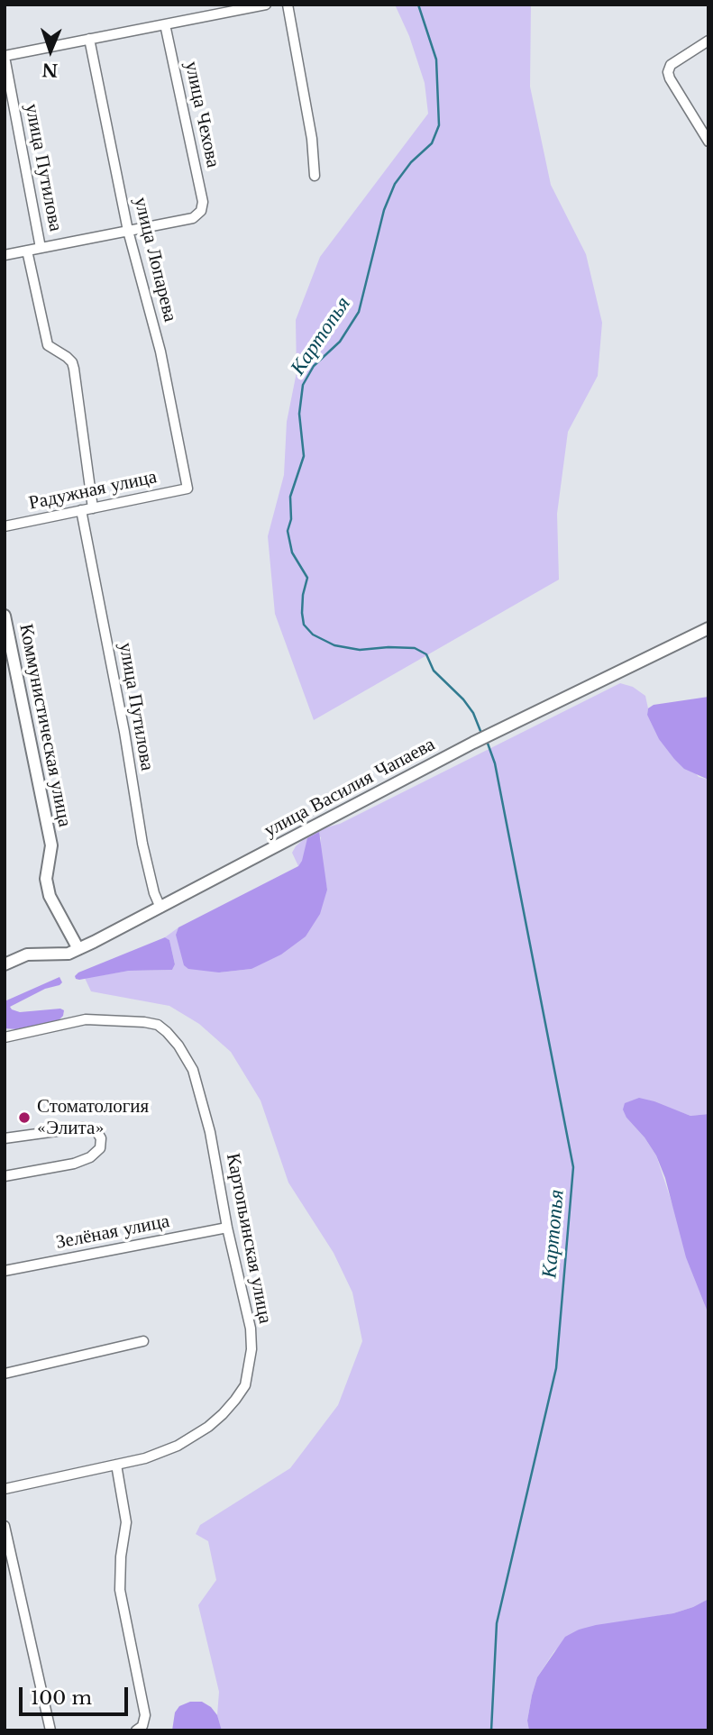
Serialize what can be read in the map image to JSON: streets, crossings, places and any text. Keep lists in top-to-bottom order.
{
  "streets": {
    "street": [
      "улица Чехова",
      "улица Путилова",
      "улица Лопарева",
      "Радужная улица",
      "Коммунистическая улица",
      "улица Василия Чапаева",
      "Зелёная улица",
      "Картопьинская улица"
    ]
  },
  "crossings": [
    ["улица Чехова", "улица Лопарева"],
    ["улица Путилова", "Радужная улица"],
    ["улица Путилова", "улица Василия Чапаева"],
    ["улица Лопарева", "Радужная улица"],
    ["Коммунистическая улица", "улица Василия Чапаева"],
    ["Зелёная улица", "Картопьинская улица"]
  ],
  "water": ["Картопья"],
  "places": ["Стоматология «Элита»"],
  "scale_bar": "100 m",
  "north": "bottom"
}
